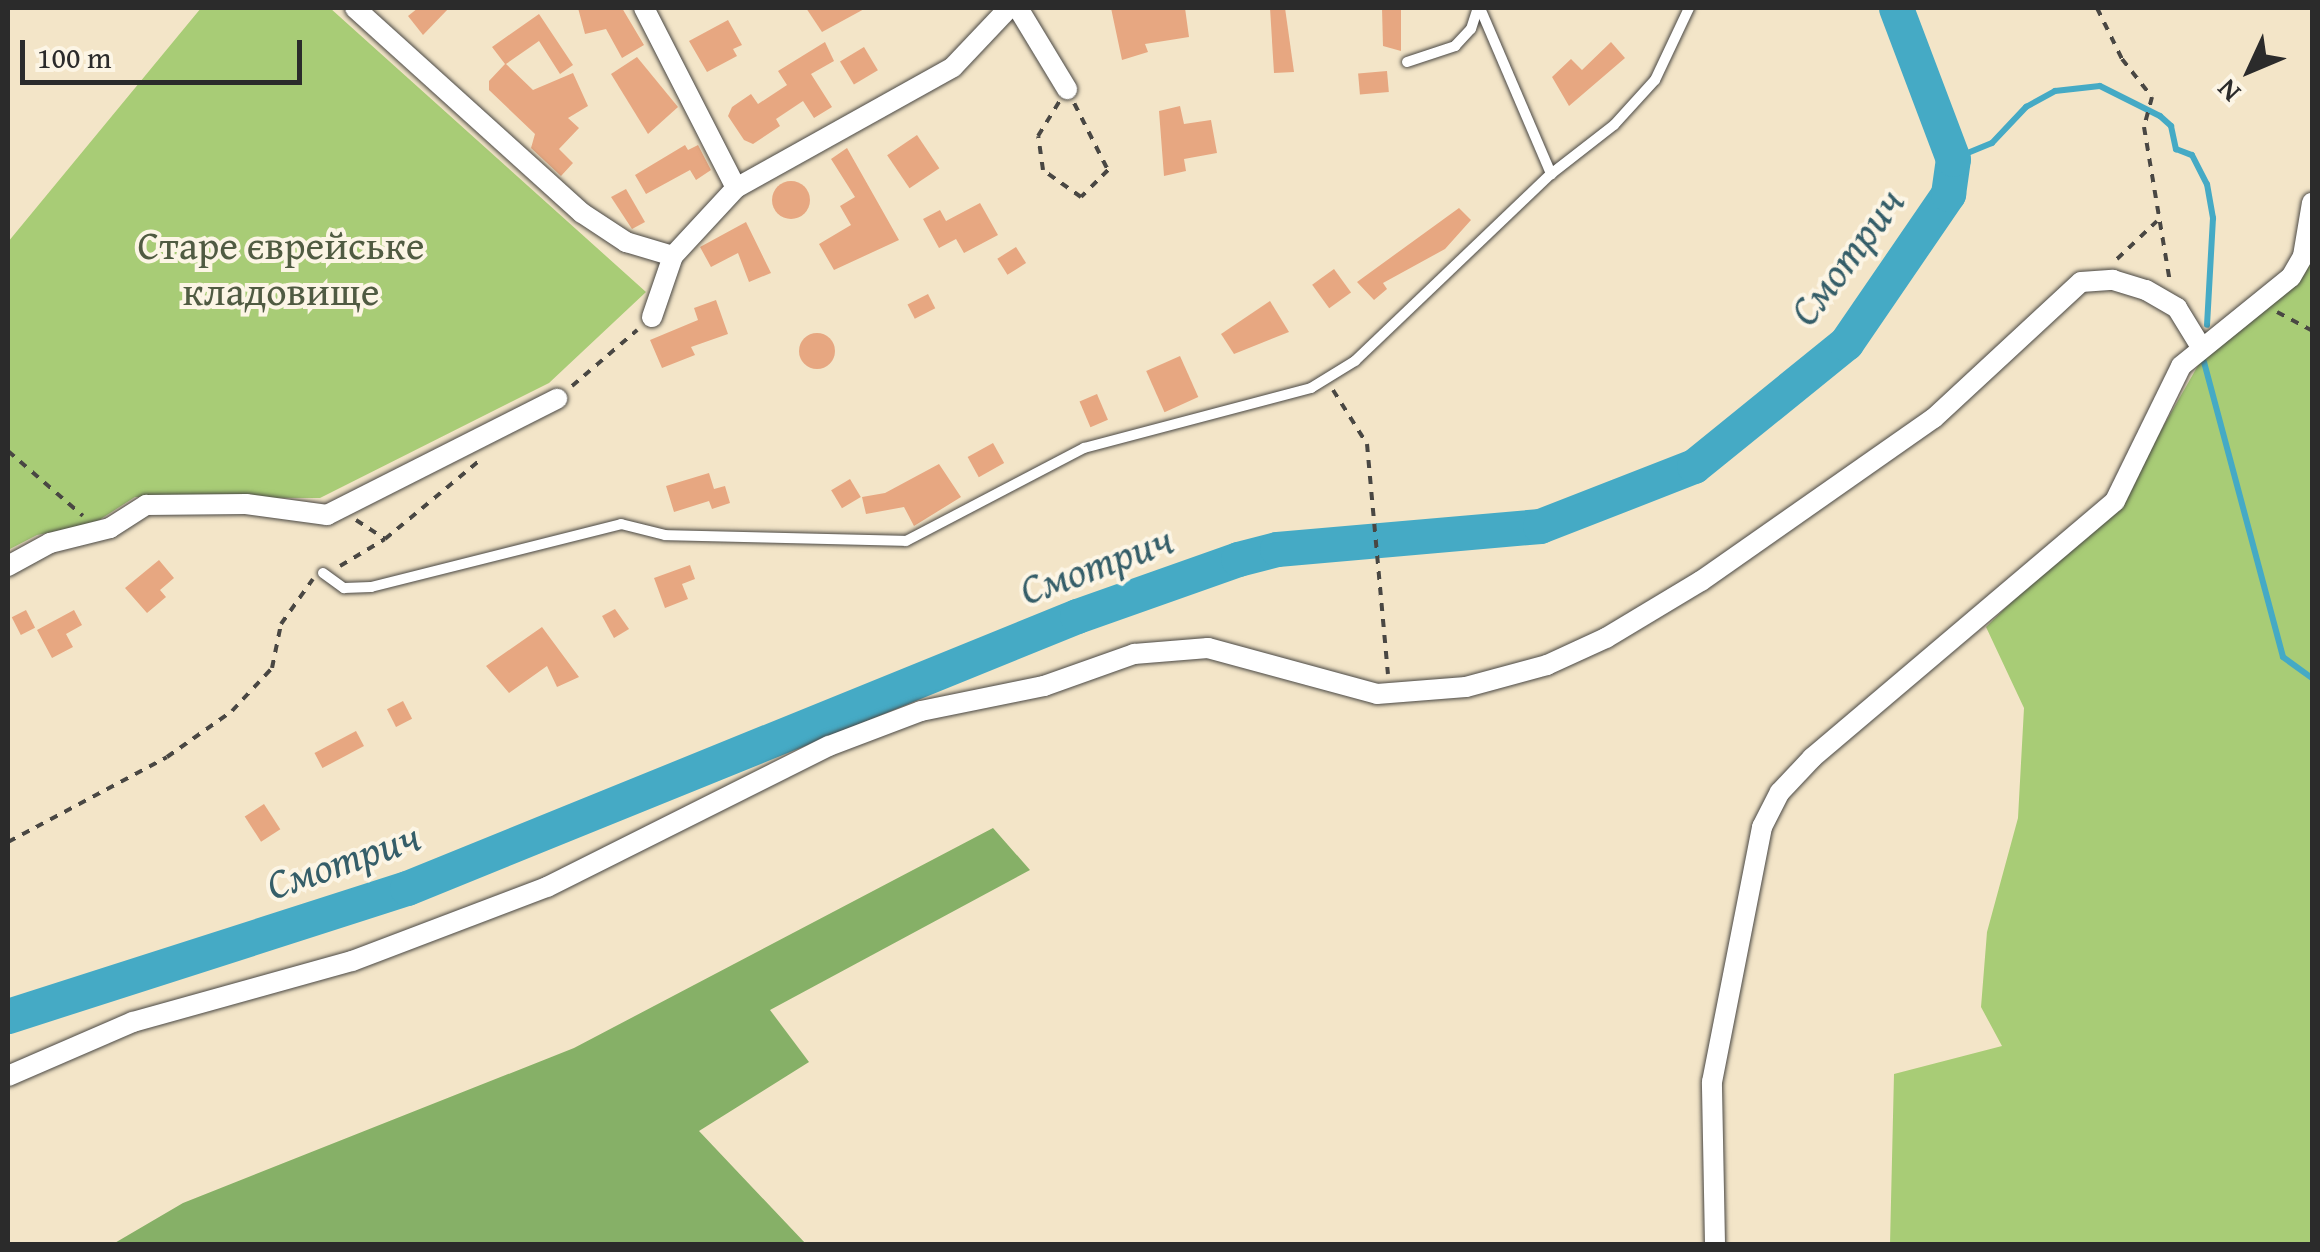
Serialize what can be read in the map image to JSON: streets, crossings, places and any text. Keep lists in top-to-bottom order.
{
  "water": ["Смотрич"],
  "parks": ["Старе єврейське кладовище"],
  "scale_bar": "100 m",
  "north": "bottom left"
}
